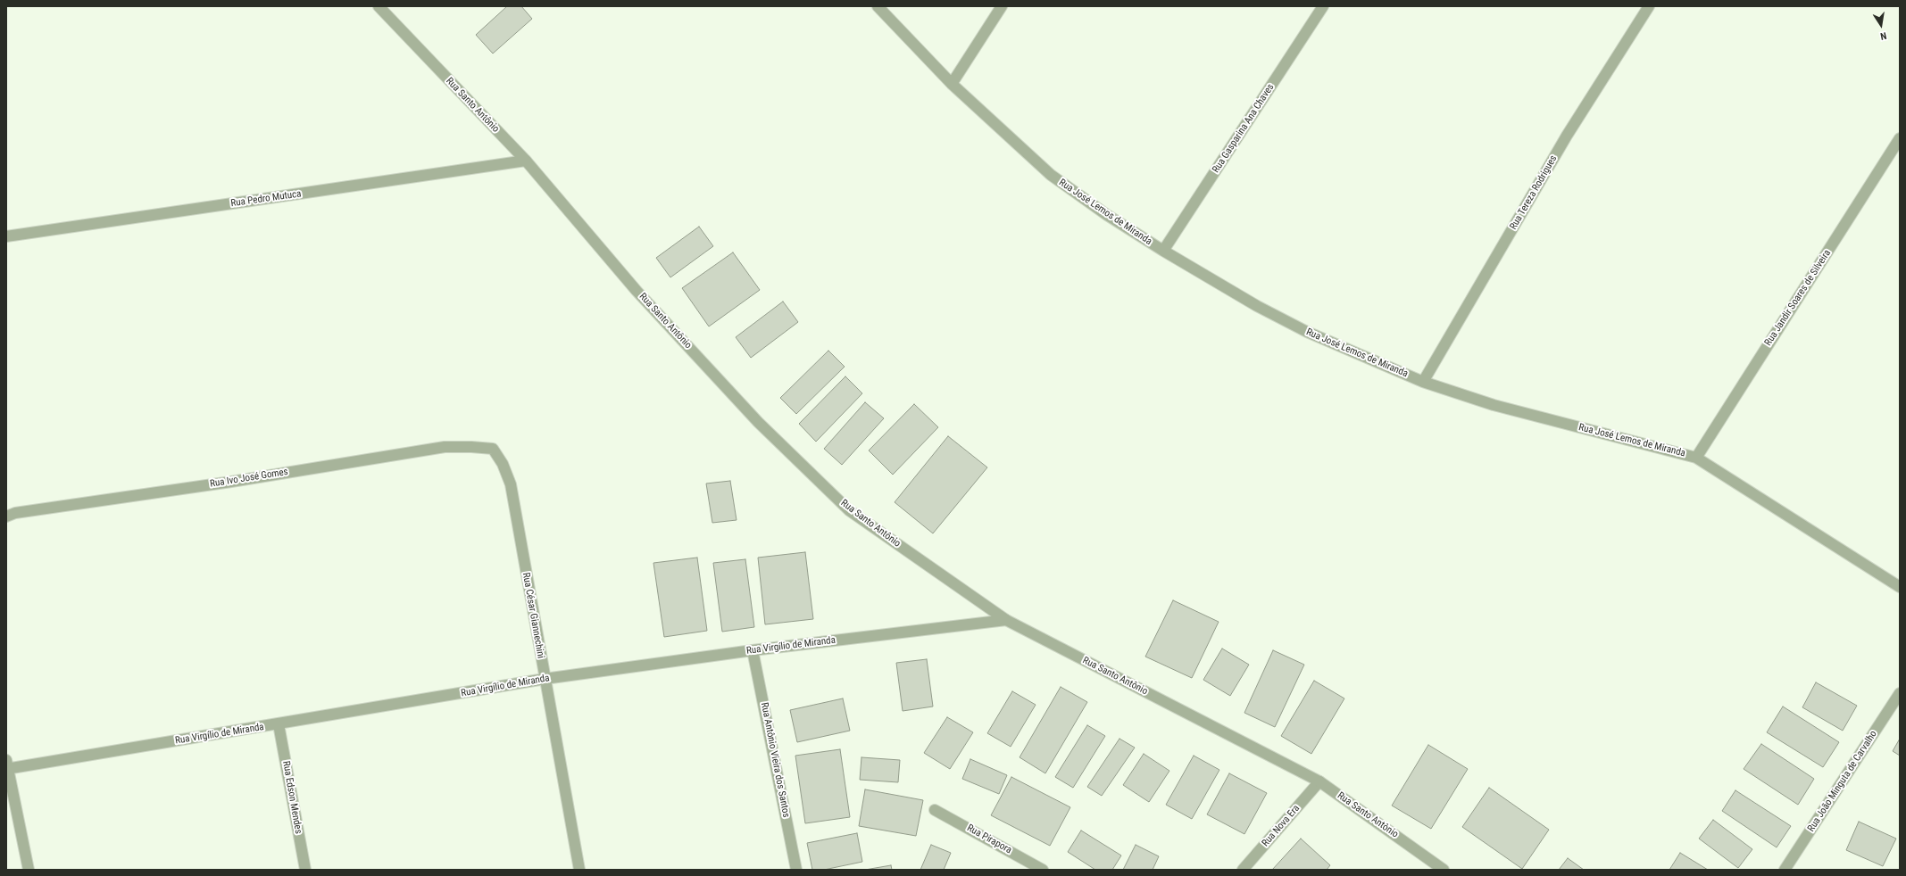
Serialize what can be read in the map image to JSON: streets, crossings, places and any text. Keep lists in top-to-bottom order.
{
  "streets": {
    "street": [
      "Rua Santo Antônio",
      "Rua Gasparina Ana Chaves",
      "Rua Tereza Rodrigues",
      "Rua Pedro Mutuca",
      "Rua José Lemos de Miranda",
      "Rua Jandir Soares de Silveira",
      "Rua Ivo José Gomes",
      "Rua César Giannechini",
      "Rua Virgílio de Miranda",
      "Rua Antônio Vieira dos Santos",
      "Rua João Minguta de Carvalho",
      "Rua Edson Mendes",
      "Rua Nova Era",
      "Rua Pirapora"
    ]
  },
  "crossings": [
    ["Rua Santo Antônio", "Rua Pedro Mutuca"],
    ["Rua Santo Antônio", "Rua Virgílio de Miranda"],
    ["Rua Santo Antônio", "Rua Nova Era"],
    ["Rua Gasparina Ana Chaves", "Rua José Lemos de Miranda"],
    ["Rua Tereza Rodrigues", "Rua José Lemos de Miranda"],
    ["Rua José Lemos de Miranda", "Rua Jandir Soares de Silveira"],
    ["Rua Ivo José Gomes", "Rua César Giannechini"],
    ["Rua César Giannechini", "Rua Virgílio de Miranda"],
    ["Rua Virgílio de Miranda", "Rua Antônio Vieira dos Santos"],
    ["Rua Virgílio de Miranda", "Rua Edson Mendes"]
  ],
  "north": "bottom"
}
